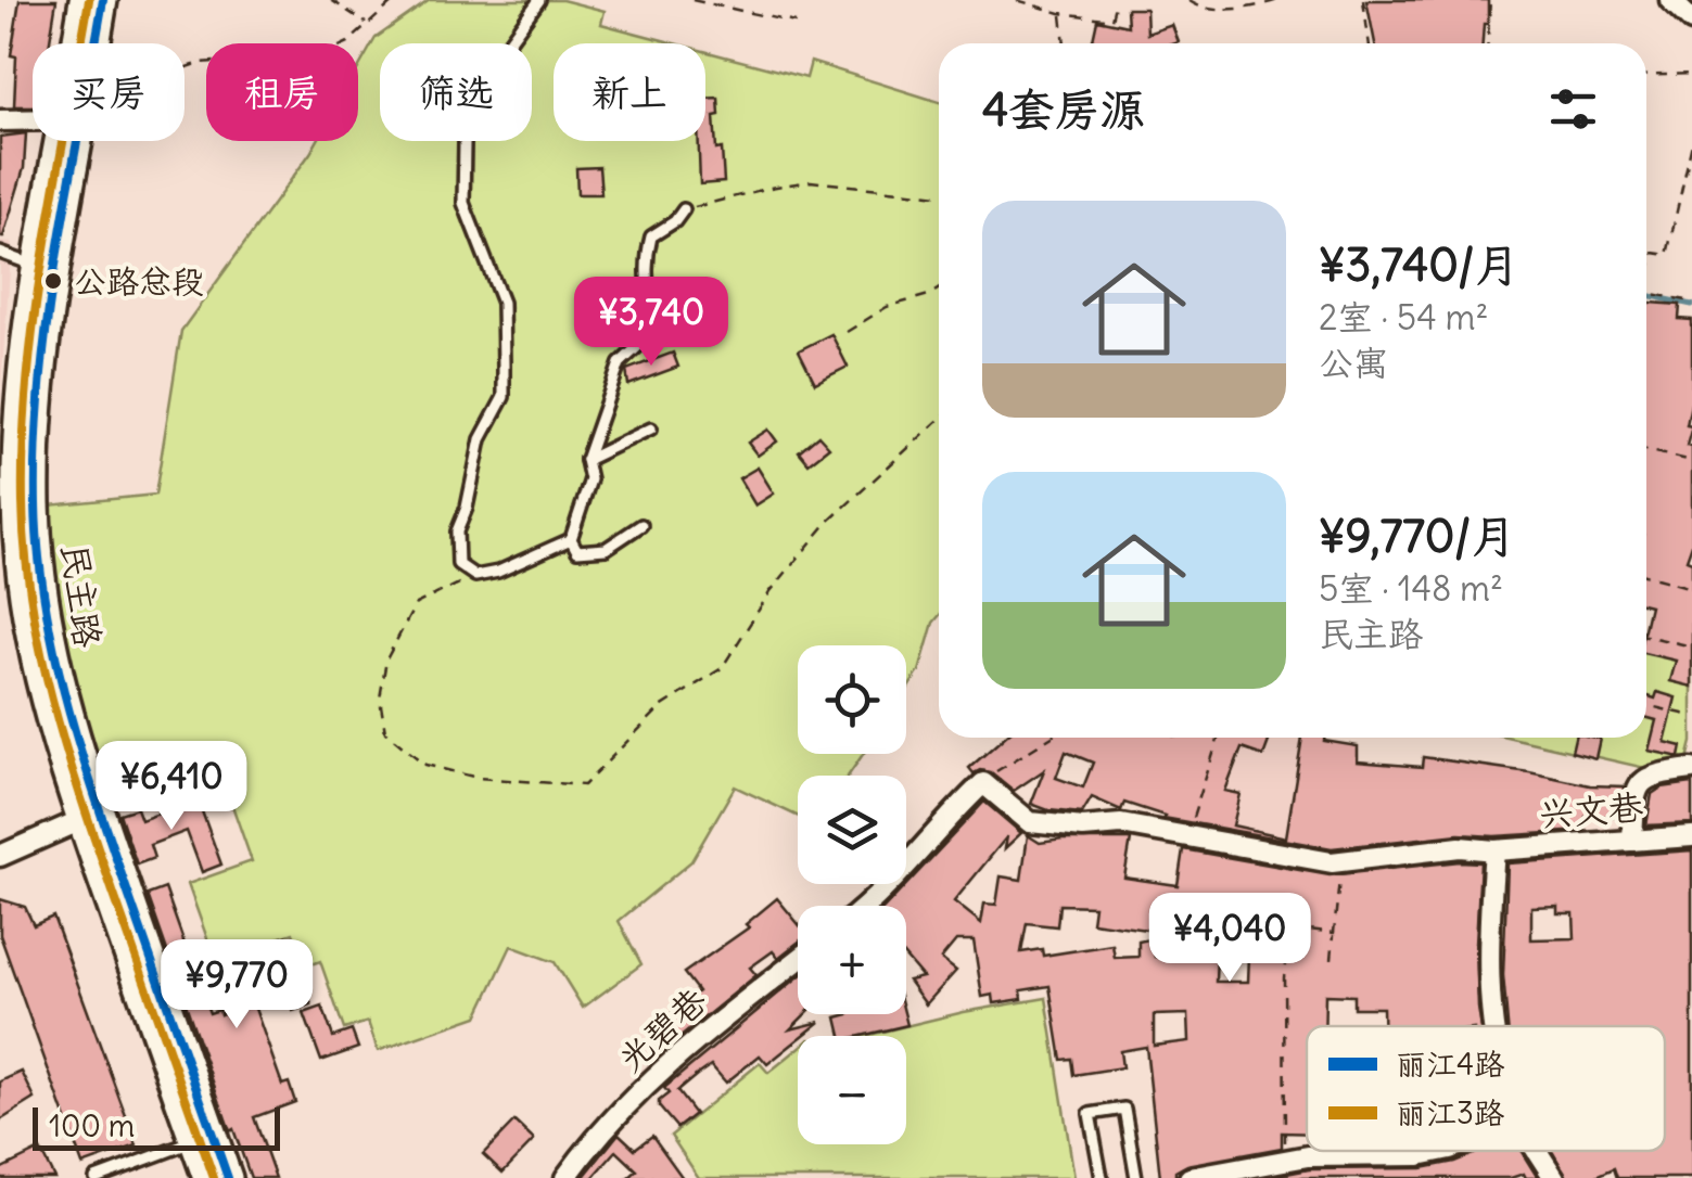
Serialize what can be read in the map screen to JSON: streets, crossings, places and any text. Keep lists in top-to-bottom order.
{
  "streets": {
    "main road": ["民主路"],
    "street": ["兴文巷", "光碧巷"]
  },
  "places": ["公路总段"],
  "lines": ["transit line 丽江4路", "transit line 丽江3路"],
  "legend": ["丽江4路", "丽江3路"],
  "scale_bar": "100 m",
  "page": {
    "chip": [
      "买房",
      "租房",
      "筛选",
      "新上"
    ],
    "heading": "4套房源",
    "list": [
      {
        "name": "¥3,740/月",
        "note": "2室 · 54 m² · 公寓"
      },
      {
        "name": "¥9,770/月",
        "note": "5室 · 148 m² · 民主路"
      }
    ],
    "price": [
      "¥3,740",
      "¥6,410",
      "¥4,040",
      "¥9,770"
    ],
    "map_buttons": ["+", "−"],
    "scale": "100 m"
  }
}
